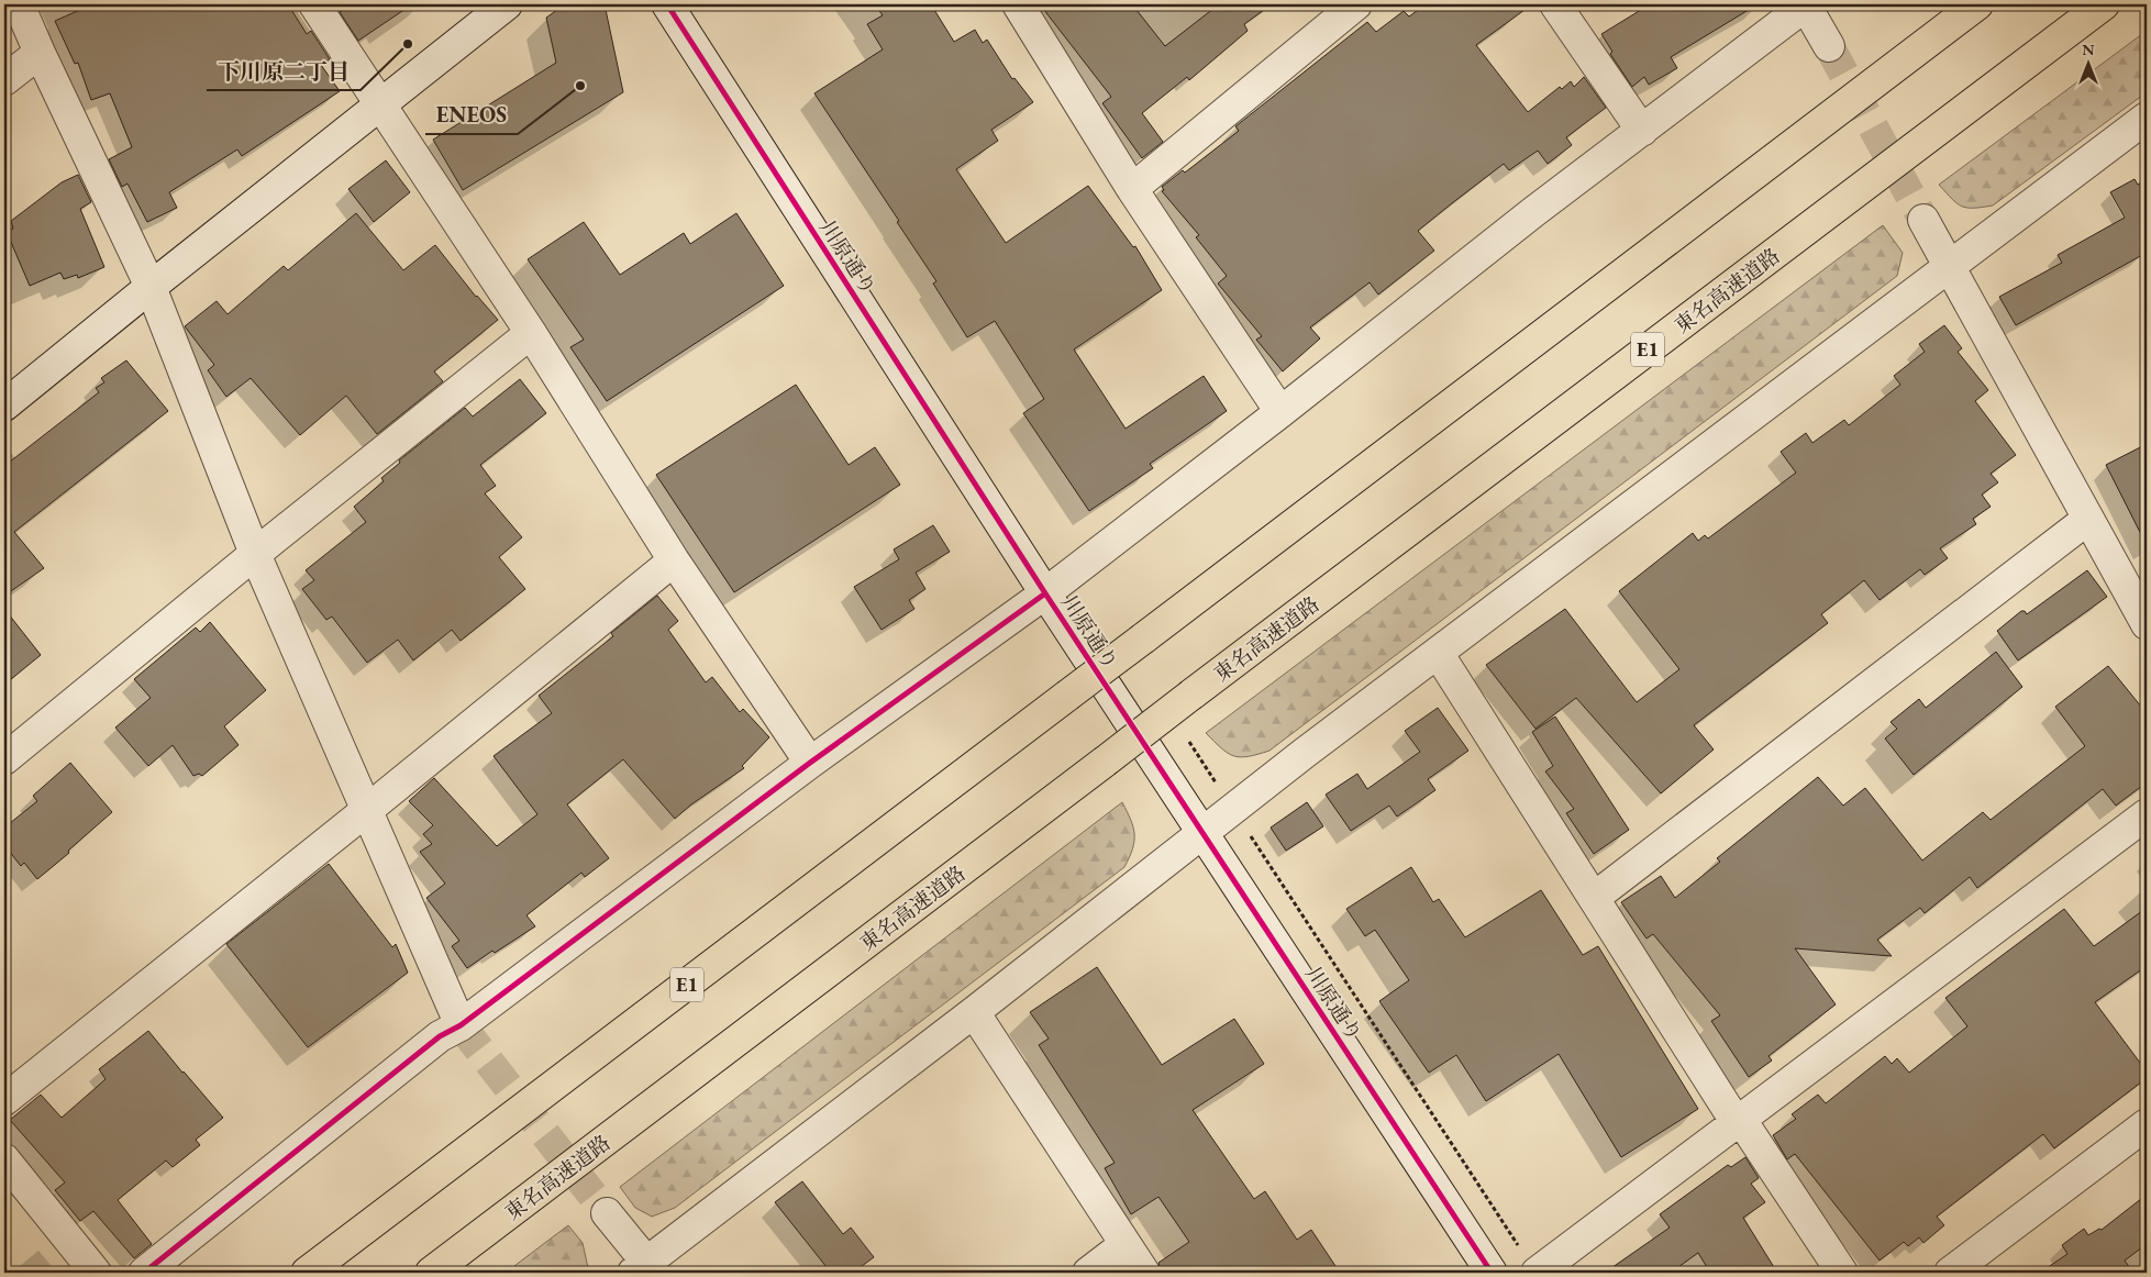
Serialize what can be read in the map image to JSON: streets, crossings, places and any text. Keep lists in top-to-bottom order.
{
  "streets": {
    "highway": ["東名高速道路", "E1"],
    "street": ["川原通り"]
  },
  "places": ["下川原二丁目", "ENEOS"],
  "north": "top"
}
